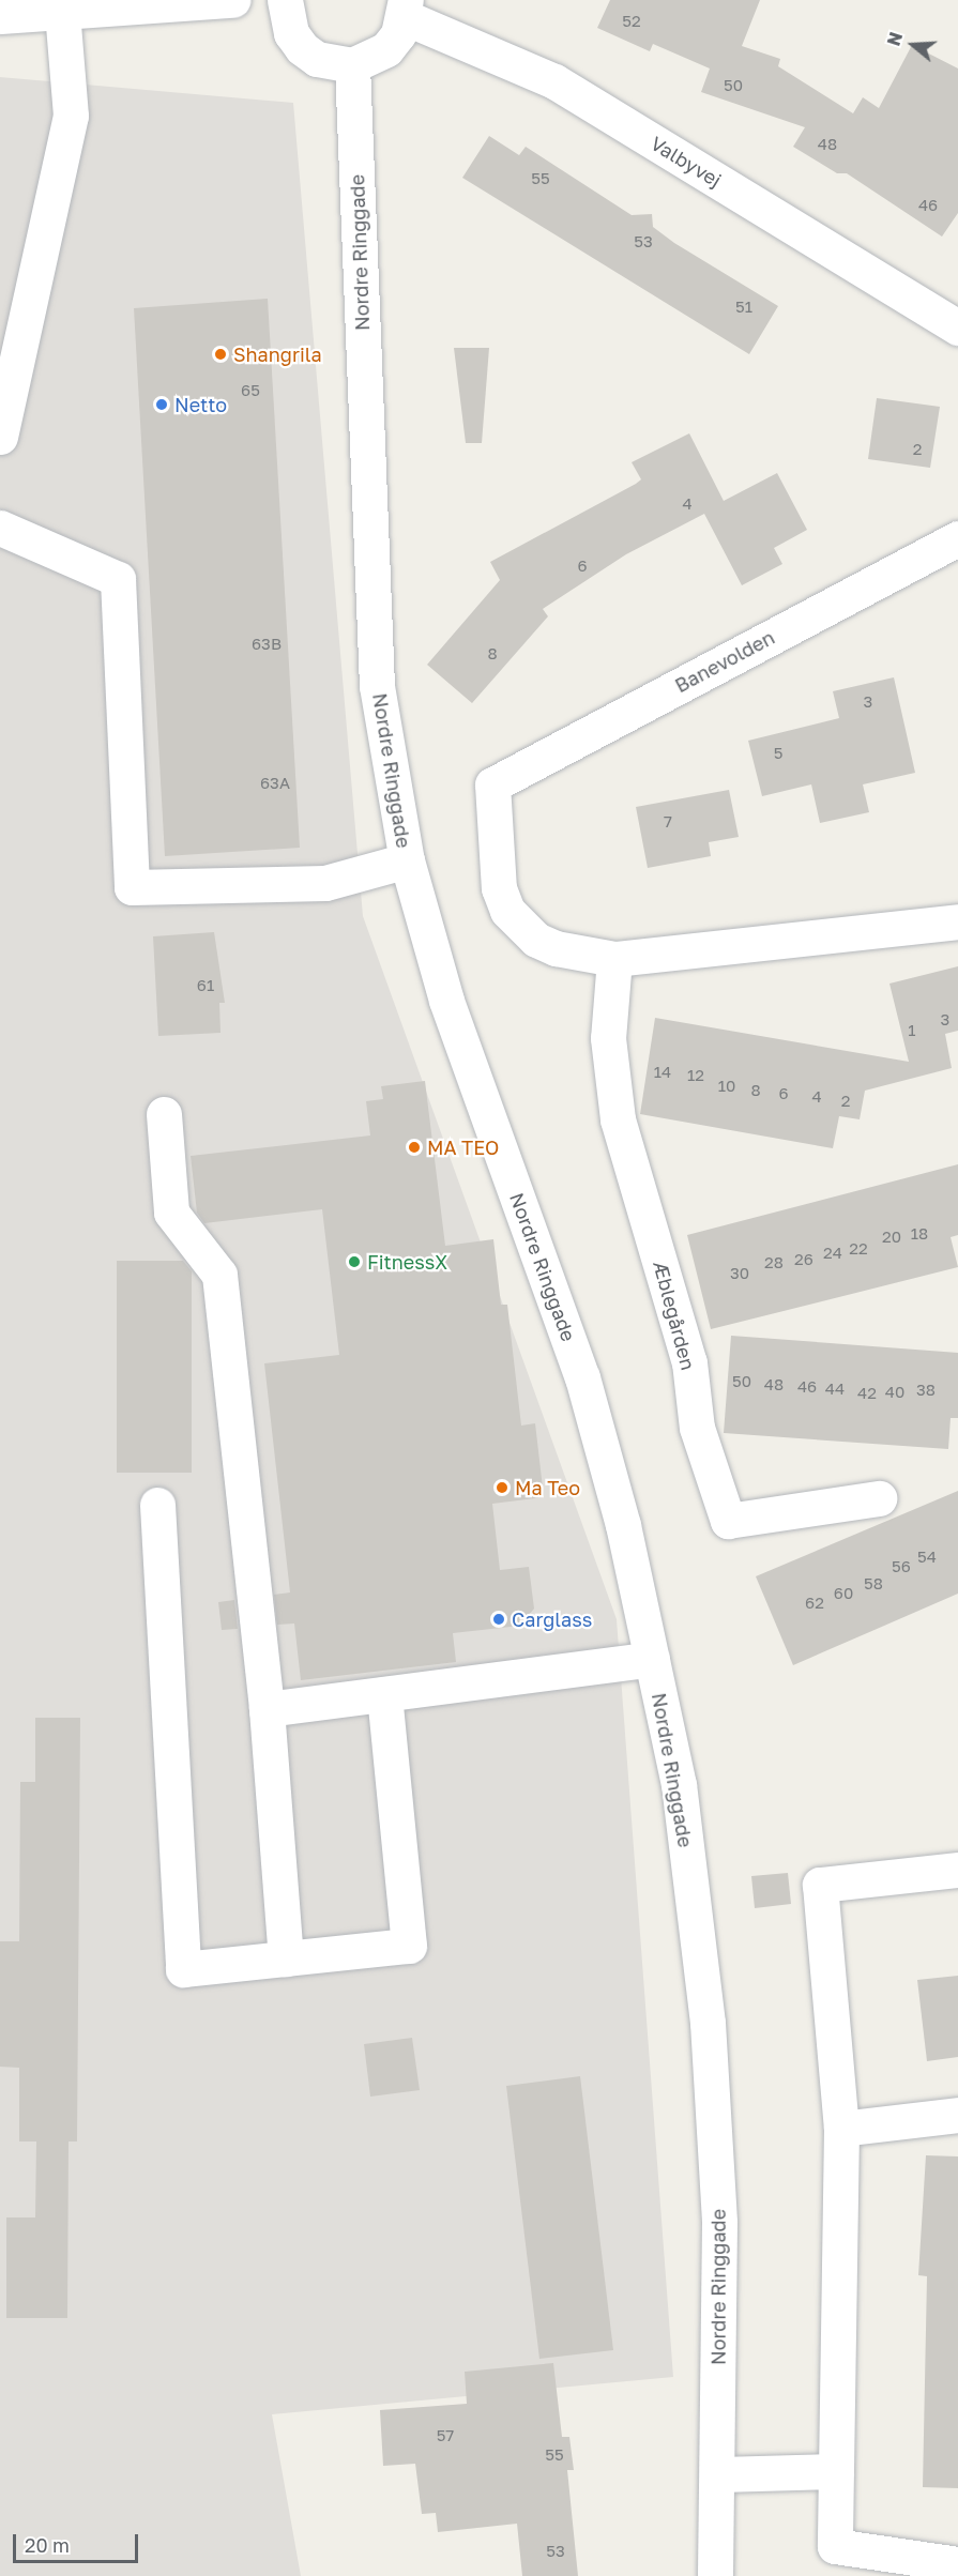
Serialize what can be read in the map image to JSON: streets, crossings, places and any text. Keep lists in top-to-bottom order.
{
  "streets": {
    "street": [
      "Valbyvej",
      "Nordre Ringgade",
      "Banevolden",
      "Æblegården"
    ]
  },
  "crossings": [
    ["Banevolden", "Æblegården"]
  ],
  "places": [
    "Shangrila",
    "Netto",
    "MA TEO",
    "FitnessX",
    "Ma Teo",
    "Carglass"
  ],
  "house_numbers": [
    "52",
    "50",
    "48",
    "55",
    "46",
    "53",
    "51",
    "65",
    "2",
    "4",
    "6",
    "63B",
    "8",
    "3",
    "5",
    "63A",
    "7",
    "61",
    "3",
    "1",
    "14",
    "12",
    "10",
    "8",
    "6",
    "4",
    "2",
    "18",
    "20",
    "22",
    "24",
    "26",
    "28",
    "30",
    "50",
    "48",
    "46",
    "44",
    "38",
    "40",
    "42",
    "54",
    "56",
    "58",
    "60",
    "62",
    "57",
    "55",
    "53"
  ],
  "scale_bar": "20 m",
  "north": "left"
}
